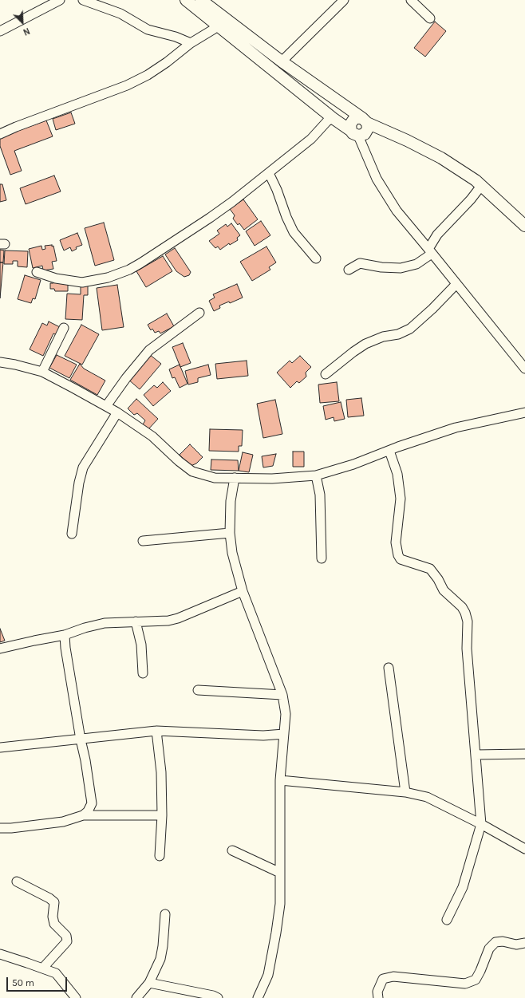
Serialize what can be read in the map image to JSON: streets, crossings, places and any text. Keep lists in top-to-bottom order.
{
  "scale_bar": "50 m",
  "north": "bottom right"
}
